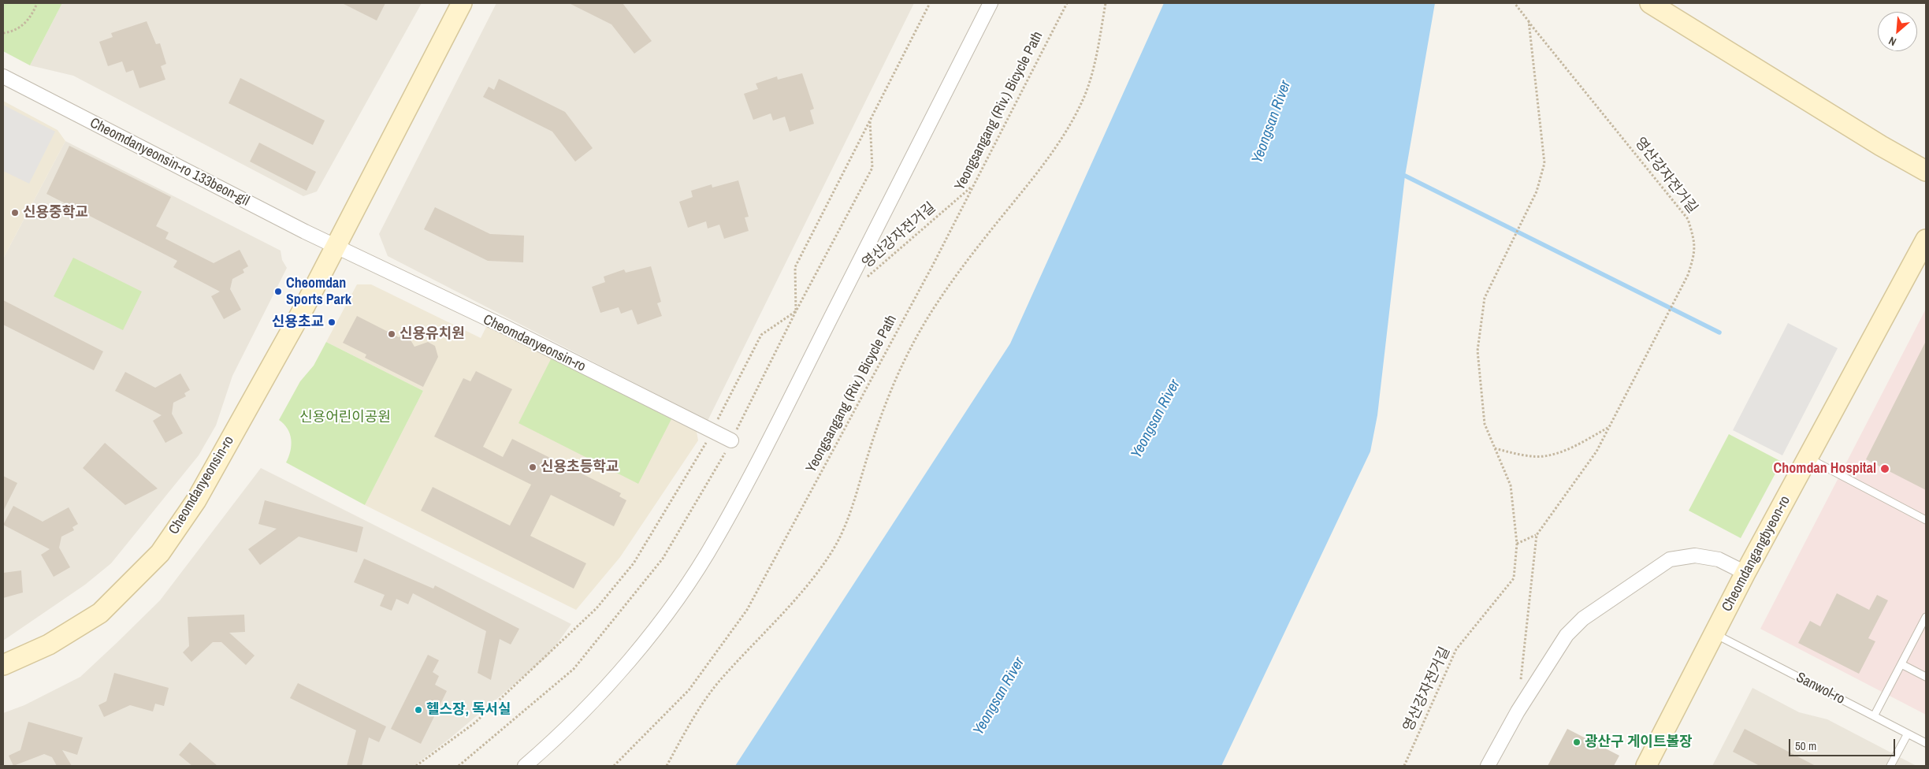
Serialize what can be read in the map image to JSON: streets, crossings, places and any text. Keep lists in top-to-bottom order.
{
  "streets": {
    "street": ["Cheomdanyeonsin-ro 133beon-gil", "Cheomdanyeonsin-ro", "Cheomdangangbyeon-ro"],
    "lane": ["Sanwol-ro"],
    "path": ["Yeongsangang (Riv.) Bicycle Path", "영산강자전거길"]
  },
  "crossings": [
    ["Yeongsangang (Riv.) Bicycle Path", "영산강자전거길"],
    ["Cheomdanyeonsin-ro 133beon-gil", "Cheomdanyeonsin-ro"],
    ["Cheomdangangbyeon-ro", "Sanwol-ro"]
  ],
  "water": ["Yeongsan River"],
  "parks": ["신용어린이공원"],
  "places": [
    "신용중학교",
    "Cheomdan Sports Park",
    "신용초교",
    "신용유치원",
    "신용초등학교",
    "Chomdan Hospital",
    "헬스장, 독서실",
    "광산구 게이트볼장"
  ],
  "scale_bar": "50 m",
  "north": "bottom left"
}
